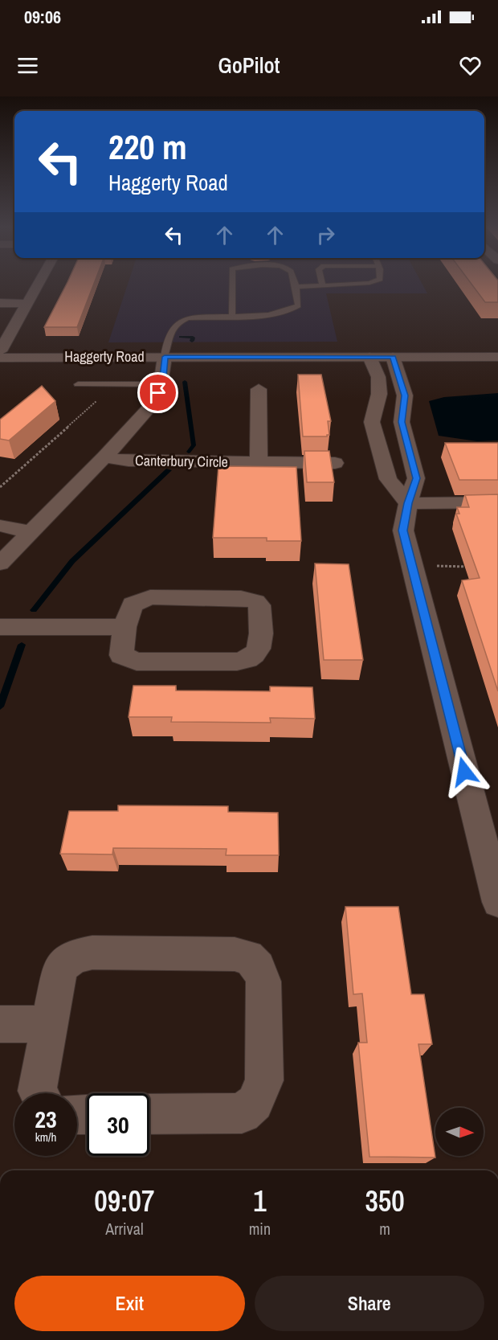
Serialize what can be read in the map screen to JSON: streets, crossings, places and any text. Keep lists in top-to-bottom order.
{
  "streets": {
    "street": ["Haggerty Road", "Canterbury Circle"]
  },
  "crossings": [
    ["Haggerty Road", "Canterbury Circle"]
  ],
  "north": "right",
  "page": {
    "status": "09:06",
    "header": "GoPilot",
    "turn": ["220 m", "Haggerty Road"],
    "speed": "23 km/h",
    "limit": "30",
    "eta": [
      "09:07",
      "Arrival",
      "1",
      "min",
      "350",
      "m"
    ],
    "buttons": ["Exit", "Share"]
  }
}
